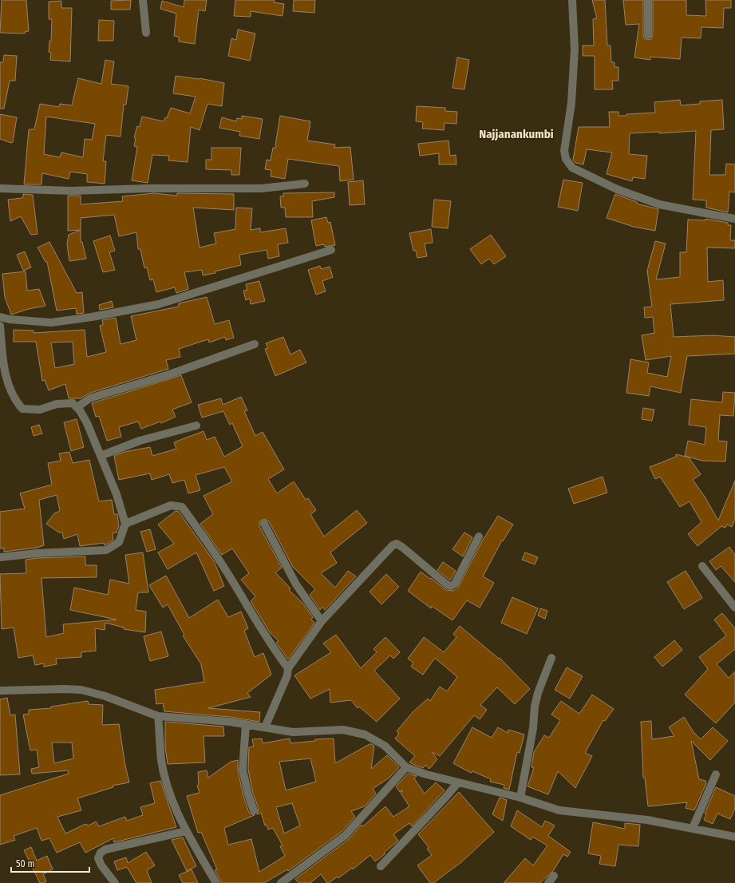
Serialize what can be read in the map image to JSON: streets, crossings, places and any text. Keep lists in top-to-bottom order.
{
  "districts": ["Najjanankumbi"],
  "scale_bar": "50 m"
}
